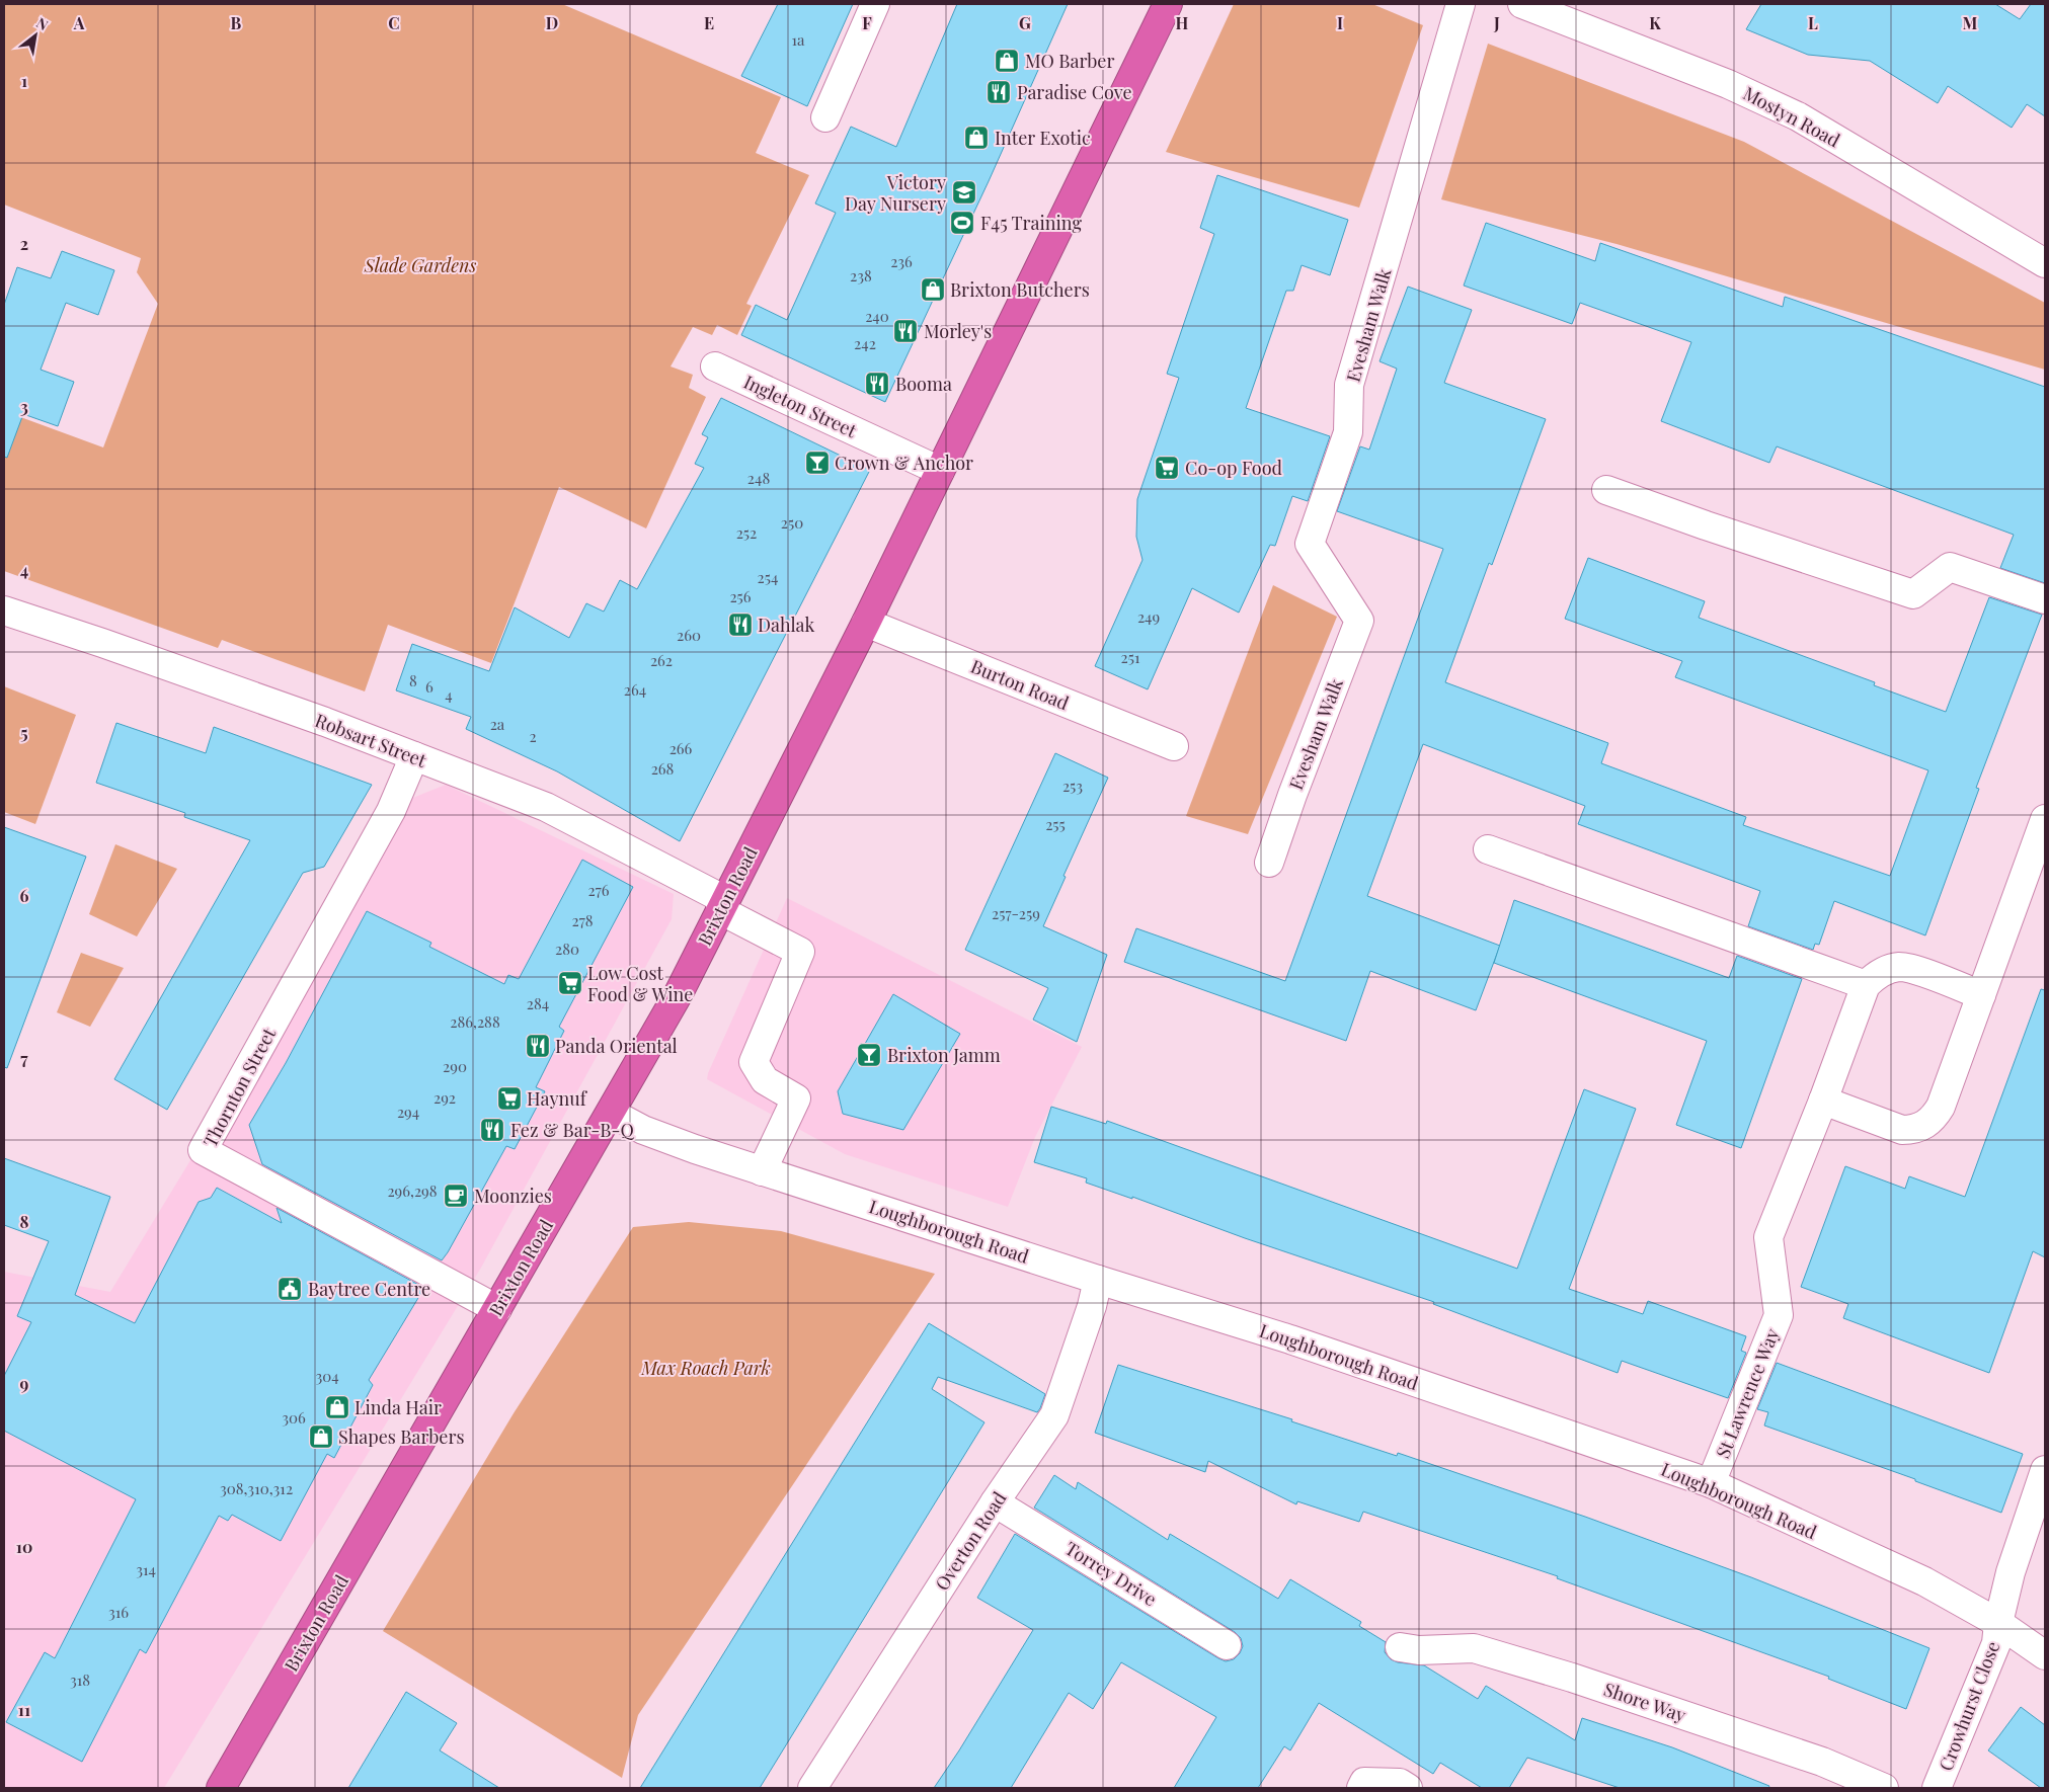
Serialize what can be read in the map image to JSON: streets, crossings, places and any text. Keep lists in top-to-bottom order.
{
  "streets": {
    "highway": ["Brixton Road"],
    "street": [
      "Mostyn Road",
      "Evesham Walk",
      "Ingleton Street",
      "Burton Road",
      "Robsart Street",
      "Thornton Street",
      "Loughborough Road",
      "St Lawrence Way",
      "Overton Road",
      "Torrey Drive",
      "Shore Way",
      "Crowhurst Close"
    ]
  },
  "crossings": [
    ["Ingleton Street", "Brixton Road"],
    ["Burton Road", "Brixton Road"],
    ["Robsart Street", "Brixton Road"],
    ["Robsart Street", "Thornton Street"],
    ["Robsart Street", "Loughborough Road"],
    ["Brixton Road", "Thornton Street"],
    ["Brixton Road", "Loughborough Road"],
    ["Loughborough Road", "St Lawrence Way"],
    ["Loughborough Road", "Overton Road"],
    ["Loughborough Road", "Crowhurst Close"],
    ["Overton Road", "Torrey Drive"]
  ],
  "parks": ["Slade Gardens", "Max Roach Park"],
  "places": {
    "shop": [
      "MO Barber",
      "Inter Exotic",
      "Brixton Butchers",
      "Linda Hair",
      "Shapes Barbers"
    ],
    "restaurant": [
      "Paradise Cove",
      "Morley's",
      "Booma",
      "Dahlak",
      "Panda Oriental",
      "Fez & Bar-B-Q"
    ],
    "school or university": ["Victory Day Nursery"],
    "sports": ["F45 Training"],
    "bar": ["Crown & Anchor", "Brixton Jamm"],
    "supermarket": ["Co-op Food", "Low Cost Food & Wine", "Haynuf"],
    "cafe": ["Moonzies"],
    "public building": ["Baytree Centre"]
  },
  "house_numbers": [
    "1a",
    "236",
    "238",
    "240",
    "242",
    "248",
    "250",
    "252",
    "254",
    "256",
    "249",
    "260",
    "251",
    "262",
    "8",
    "6",
    "264",
    "4",
    "2a",
    "2",
    "266",
    "268",
    "253",
    "255",
    "276",
    "257-259",
    "278",
    "280",
    "284",
    "286,288",
    "290",
    "292",
    "294",
    "296,298",
    "304",
    "306",
    "308,310,312",
    "314",
    "316",
    "318"
  ],
  "north": "top right",
  "grid": {
    "columns": [
      "A",
      "B",
      "C",
      "D",
      "E",
      "F",
      "G",
      "H",
      "I",
      "J",
      "K",
      "L",
      "M"
    ],
    "rows": [
      "1",
      "2",
      "3",
      "4",
      "5",
      "6",
      "7",
      "8",
      "9",
      "10",
      "11"
    ]
  }
}
